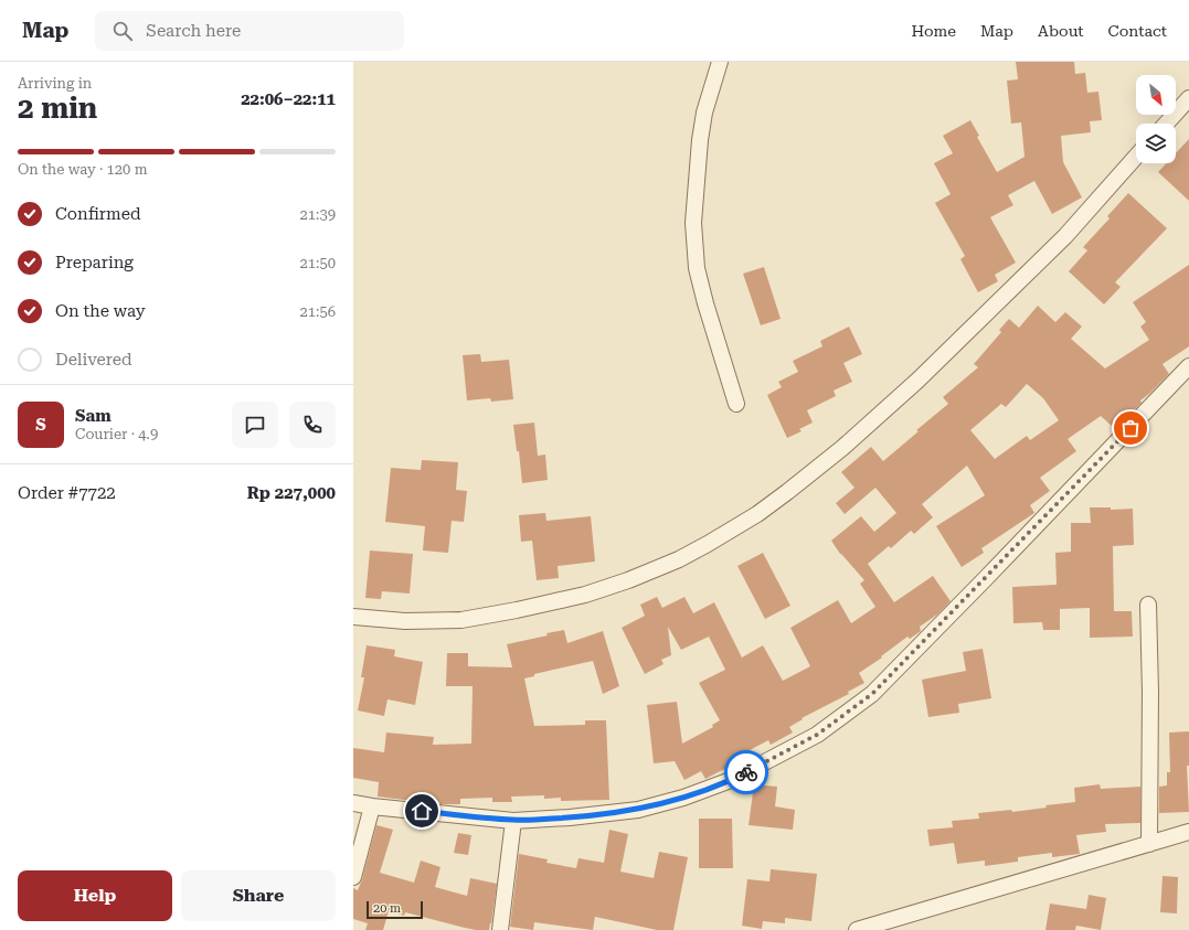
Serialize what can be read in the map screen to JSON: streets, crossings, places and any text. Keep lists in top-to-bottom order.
{
  "scale_bar": "20 m",
  "north": "bottom right",
  "page": {
    "header": "Map",
    "search": "Search here",
    "nav": [
      "Home",
      "Map",
      "About",
      "Contact"
    ],
    "heading": ["2 min", "Arriving in", "22:06–22:11"],
    "panel": [
      "Sam",
      "Courier · 4.9",
      "Order #7722",
      "Rp 227,000"
    ],
    "bar": "On the way · 120 m",
    "list": [
      ["Confirmed", "21:39"],
      ["Preparing", "21:50"],
      ["On the way", "21:56"],
      "Delivered"
    ],
    "round": "S",
    "buttons": ["Help", "Share"],
    "scale": "20 m"
  }
}
